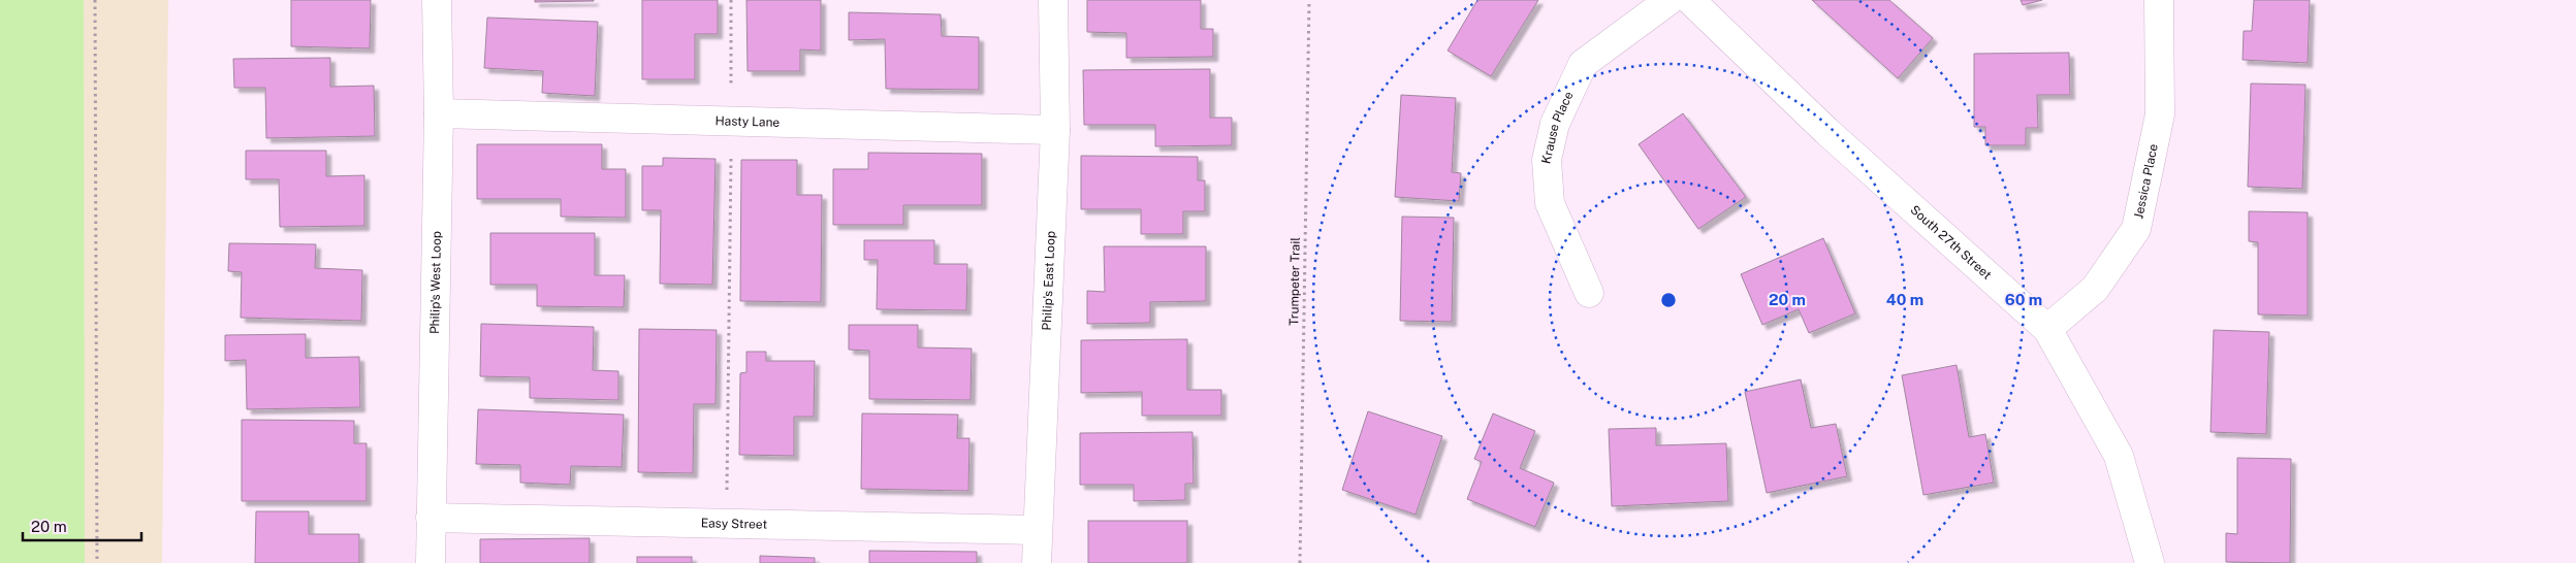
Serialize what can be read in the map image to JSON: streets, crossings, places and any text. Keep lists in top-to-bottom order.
{
  "streets": {
    "street": [
      "Hasty Lane",
      "Krause Place",
      "Jessica Place",
      "South 27th Street",
      "Philip's West Loop",
      "Philip's East Loop",
      "Easy Street"
    ],
    "path": ["Trumpeter Trail"]
  },
  "crossings": [
    ["Hasty Lane", "Philip's West Loop"],
    ["Hasty Lane", "Philip's East Loop"],
    ["Jessica Place", "South 27th Street"],
    ["Philip's West Loop", "Easy Street"],
    ["Philip's East Loop", "Easy Street"]
  ],
  "scale_bar": "20 m",
  "rings": ["20 m", "40 m", "60 m"]
}
